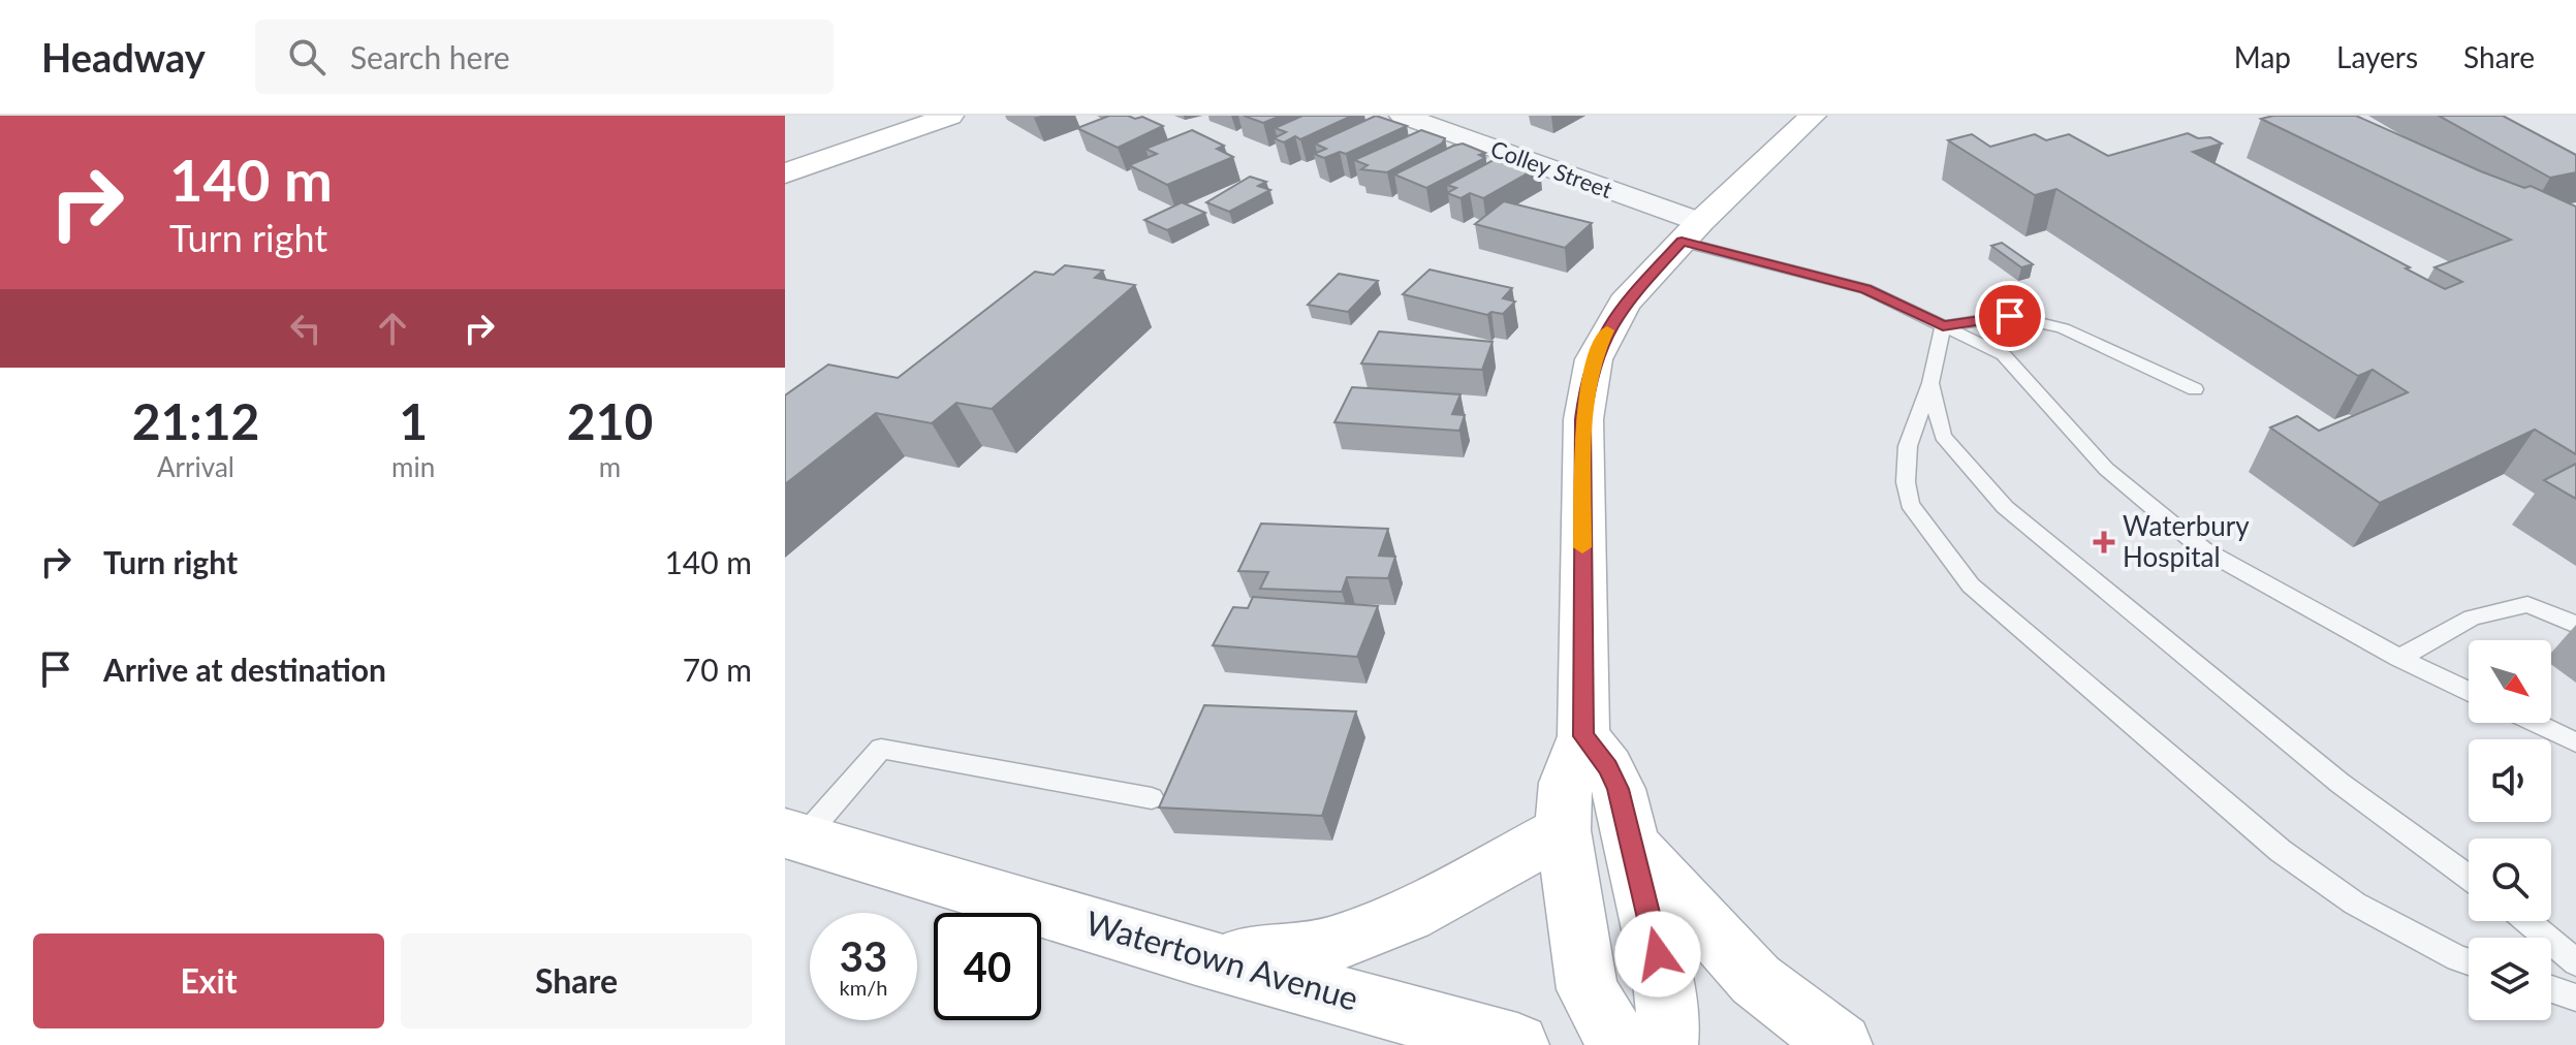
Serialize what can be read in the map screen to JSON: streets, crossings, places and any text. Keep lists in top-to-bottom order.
{
  "streets": {
    "street": ["Colley Street", "Watertown Avenue"]
  },
  "places": {
    "health": ["Waterbury Hospital"]
  },
  "north": "bottom right",
  "page": {
    "header": "Headway",
    "search": "Search here",
    "nav": ["Map", "Layers", "Share"],
    "turn": ["140 m", "Turn right"],
    "eta": [
      "21:12",
      "Arrival",
      "1",
      "min",
      "210",
      "m"
    ],
    "list": [
      {
        "name": "Turn right",
        "value": "140 m"
      },
      {
        "name": "Arrive at destination",
        "value": "70 m"
      }
    ],
    "speed": "33 km/h",
    "limit": "40",
    "buttons": ["Exit", "Share"]
  }
}
